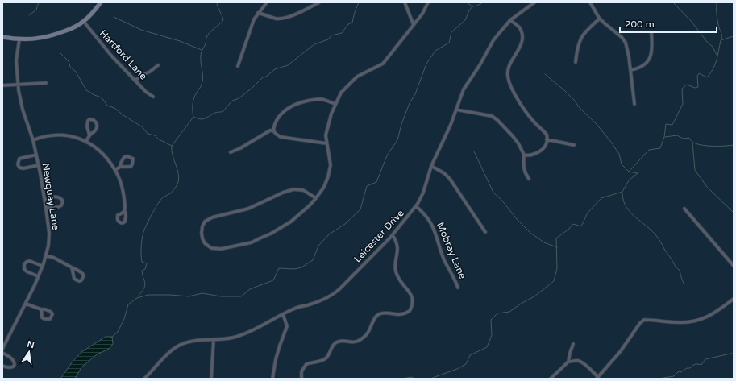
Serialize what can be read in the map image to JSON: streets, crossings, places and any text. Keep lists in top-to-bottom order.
{
  "streets": {
    "street": [
      "Hartford Lane",
      "Newquay Lane",
      "Leicester Drive",
      "Mobray Lane"
    ]
  },
  "crossings": [
    ["Leicester Drive", "Mobray Lane"]
  ],
  "scale_bar": "200 m",
  "north": "top"
}
